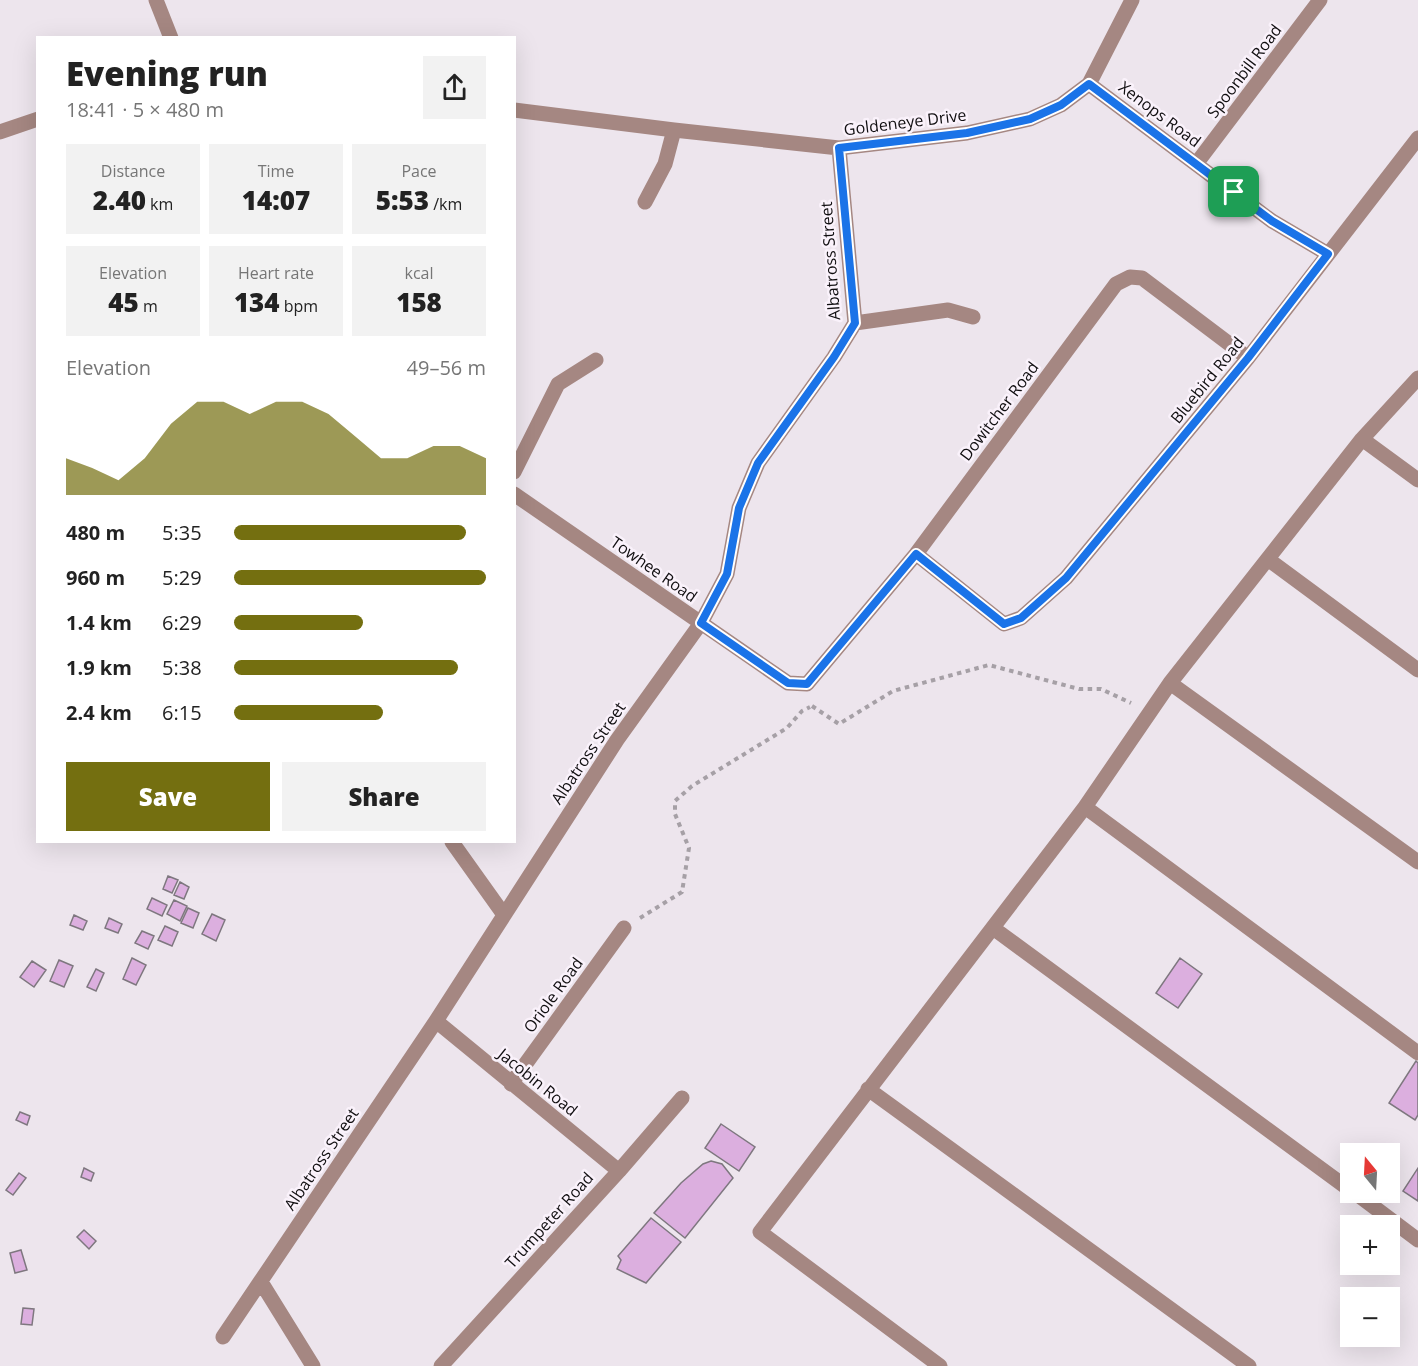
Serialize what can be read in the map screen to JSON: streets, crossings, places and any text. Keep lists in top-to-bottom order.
{
  "streets": {
    "street": [
      "Spoonbill Road",
      "Xenops Road",
      "Goldeneye Drive",
      "Albatross Street",
      "Bluebird Road",
      "Dowitcher Road",
      "Towhee Road",
      "Oriole Road",
      "Jacobin Road",
      "Trumpeter Road"
    ]
  },
  "crossings": [
    ["Spoonbill Road", "Xenops Road"],
    ["Xenops Road", "Goldeneye Drive"],
    ["Xenops Road", "Bluebird Road"],
    ["Goldeneye Drive", "Albatross Street"],
    ["Albatross Street", "Towhee Road"],
    ["Albatross Street", "Jacobin Road"],
    ["Bluebird Road", "Dowitcher Road"],
    ["Dowitcher Road", "Towhee Road"],
    ["Oriole Road", "Jacobin Road"],
    ["Jacobin Road", "Trumpeter Road"]
  ],
  "north": "top",
  "page": {
    "heading": ["Evening run", "18:41 · 5 × 480 m"],
    "stats": [
      ["Distance", "2.40 km"],
      ["Time", "14:07"],
      ["Pace", "5:53 /km"],
      ["Elevation", "45 m"],
      ["Heart rate", "134 bpm"],
      ["kcal", "158"]
    ],
    "chart": ["Elevation", "49–56 m"],
    "list": [
      {
        "name": "480 m",
        "note": "5:35"
      },
      {
        "name": "960 m",
        "note": "5:29"
      },
      {
        "name": "1.4 km",
        "note": "6:29"
      },
      {
        "name": "1.9 km",
        "note": "5:38"
      },
      {
        "name": "2.4 km",
        "note": "6:15"
      }
    ],
    "buttons": ["Save", "Share"],
    "map_buttons": ["+", "−"]
  }
}
